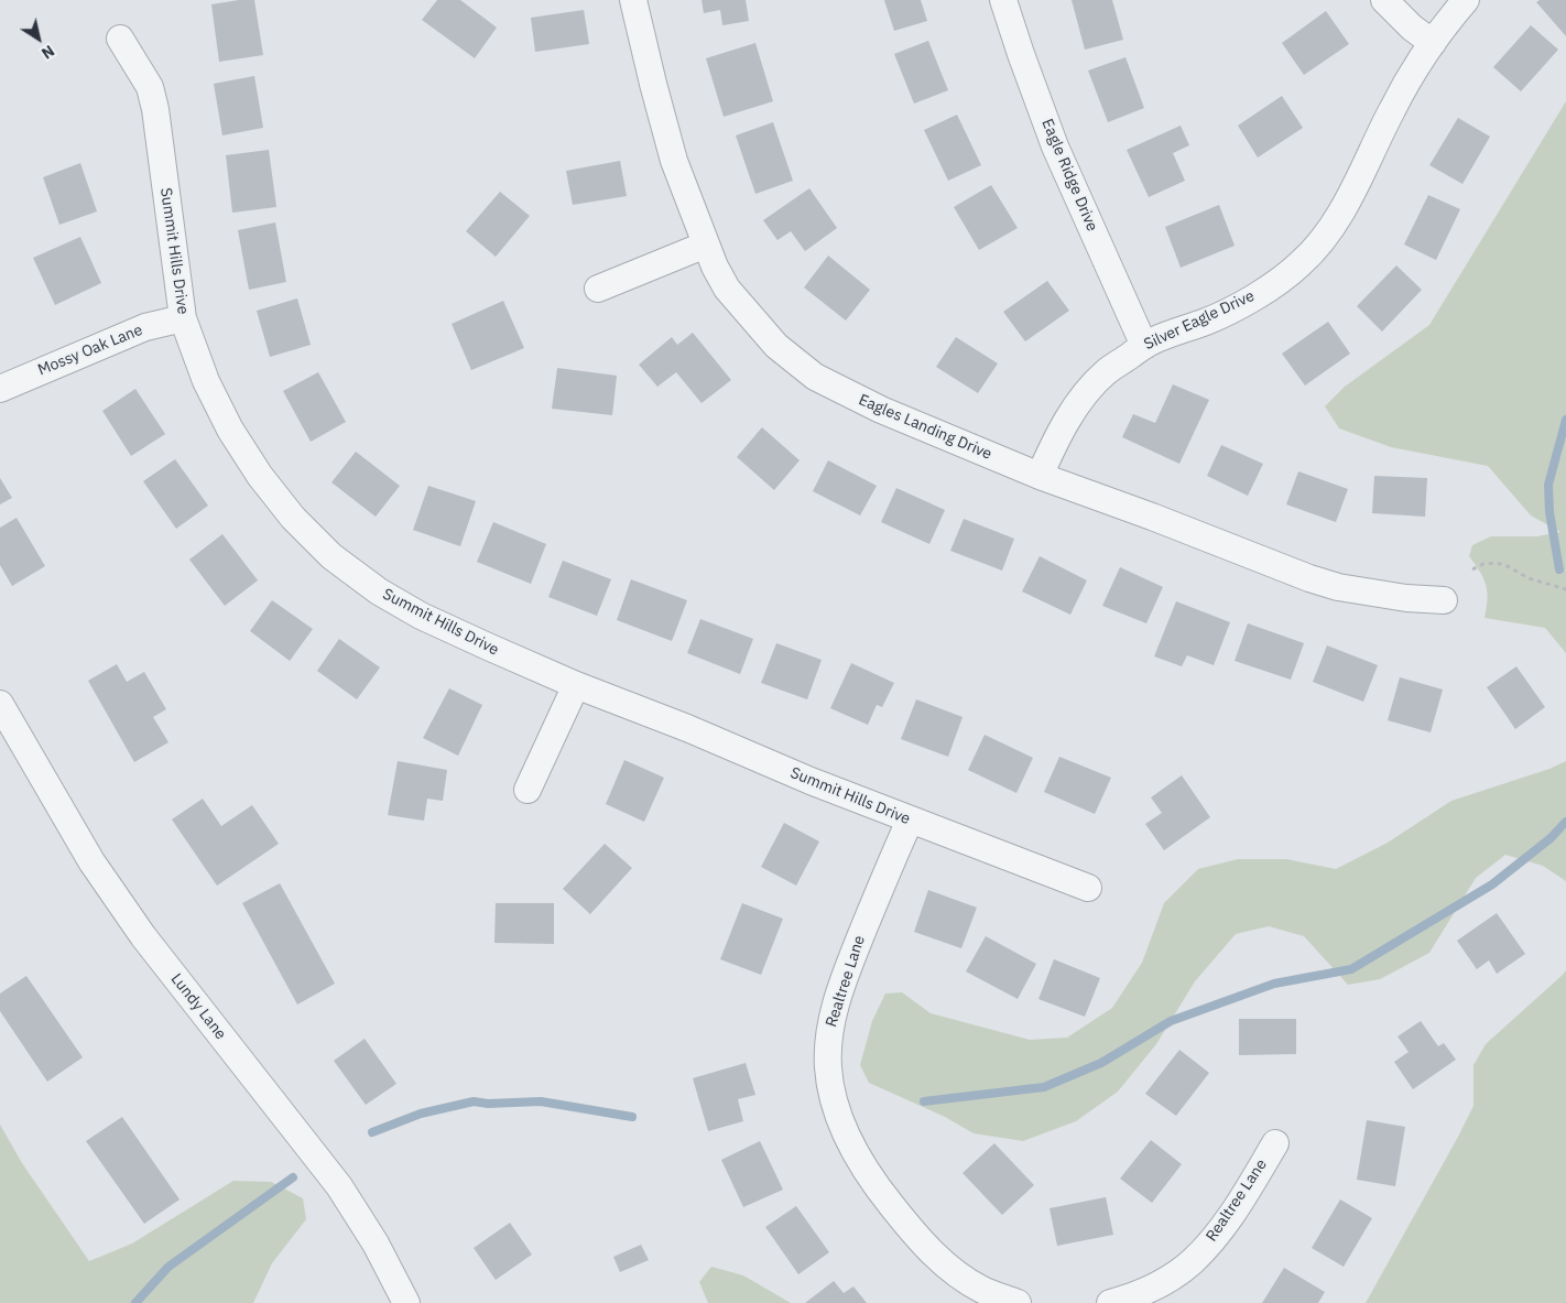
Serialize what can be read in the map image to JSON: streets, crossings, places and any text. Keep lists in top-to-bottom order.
{
  "streets": {
    "street": [
      "Eagle Ridge Drive",
      "Summit Hills Drive",
      "Silver Eagle Drive",
      "Mossy Oak Lane",
      "Eagles Landing Drive",
      "Realtree Lane",
      "Lundy Lane"
    ]
  },
  "crossings": [
    ["Eagle Ridge Drive", "Silver Eagle Drive"],
    ["Summit Hills Drive", "Mossy Oak Lane"],
    ["Summit Hills Drive", "Realtree Lane"],
    ["Silver Eagle Drive", "Eagles Landing Drive"]
  ],
  "north": "bottom right"
}
